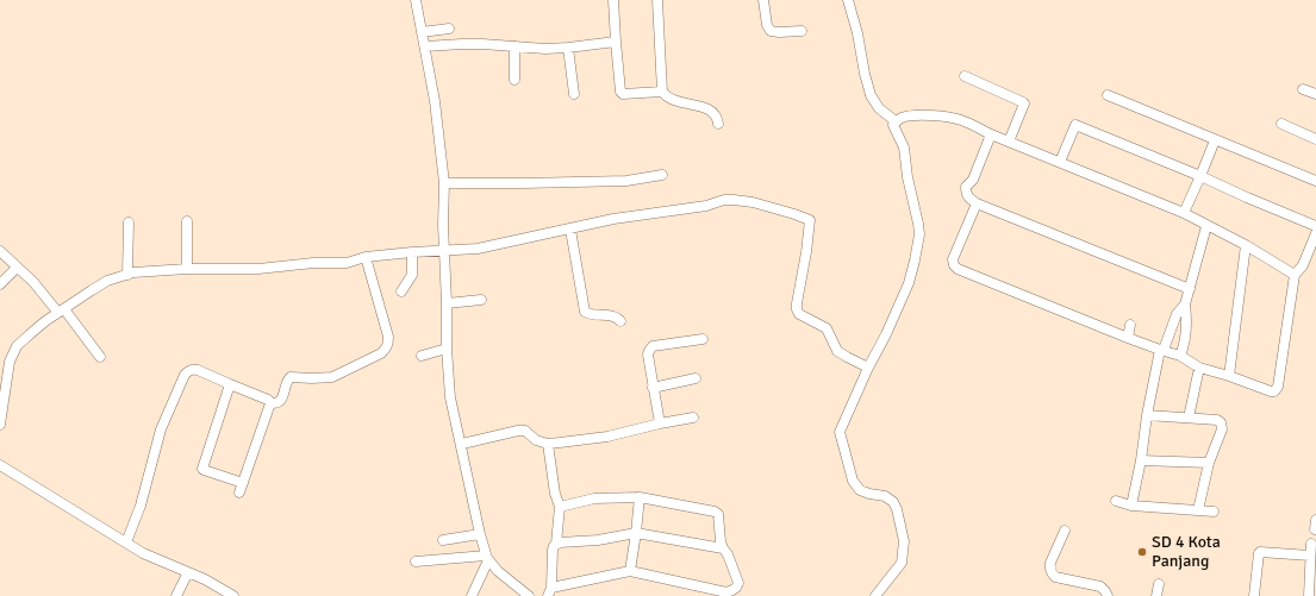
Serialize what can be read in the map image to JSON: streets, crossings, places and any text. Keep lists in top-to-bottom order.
{
  "places": ["SD 4 Kota Panjang"]
}
